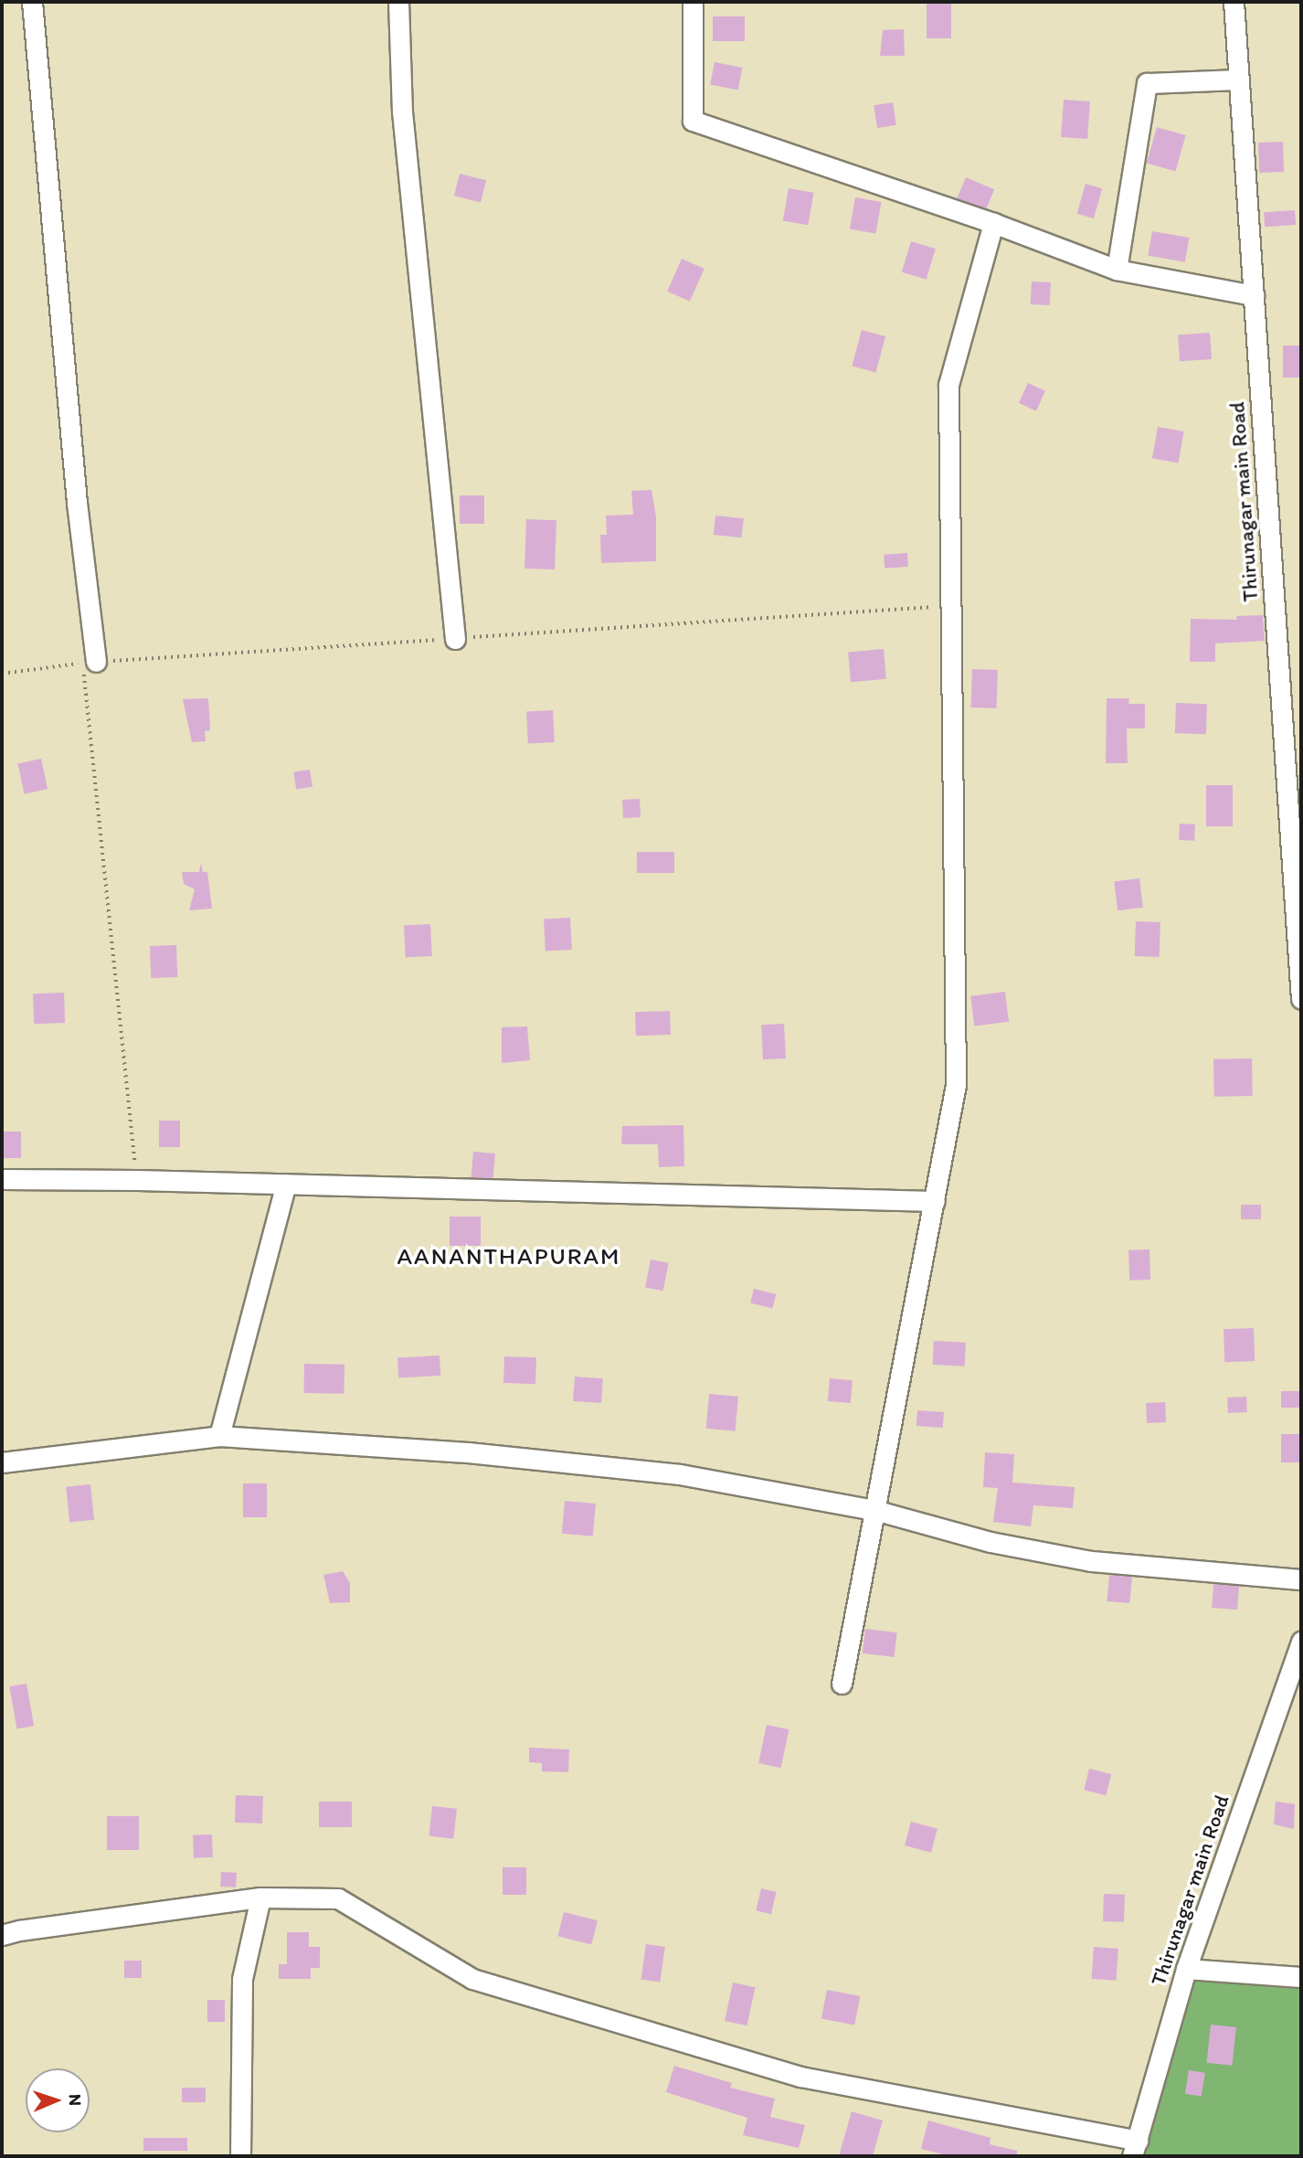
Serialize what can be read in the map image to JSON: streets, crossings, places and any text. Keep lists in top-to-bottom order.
{
  "streets": {
    "street": ["Thirunagar main Road"]
  },
  "districts": ["AANANTHAPURAM"],
  "north": "right"
}
